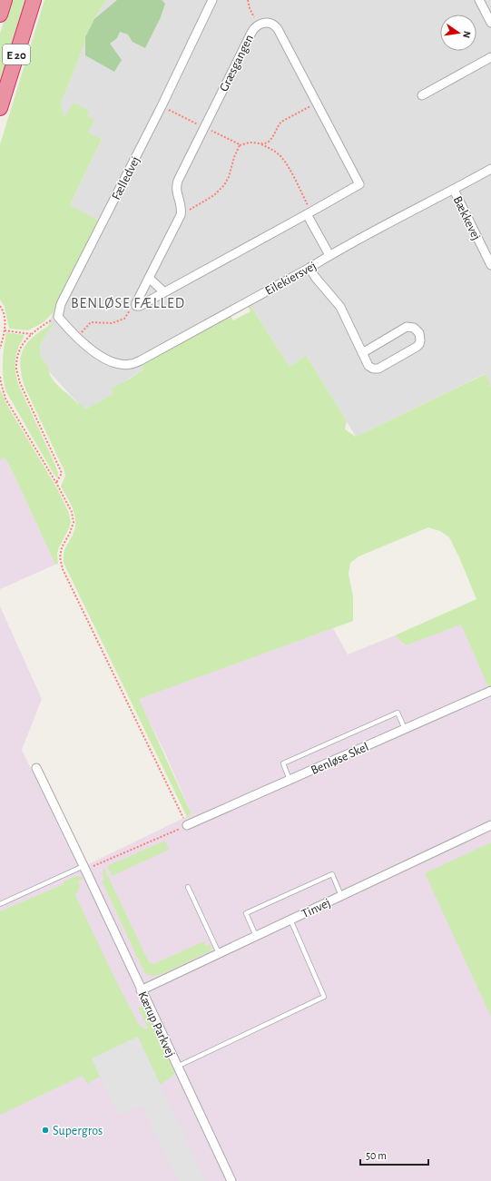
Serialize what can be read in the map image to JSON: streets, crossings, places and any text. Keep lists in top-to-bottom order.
{
  "streets": {
    "highway": ["E 20"],
    "street": [
      "Græsgangen",
      "Fælledvej",
      "Bækkevej",
      "Eilekiersvej",
      "Benløse Skel",
      "Tinvej",
      "Kærup Parkvej"
    ]
  },
  "crossings": [
    ["Bækkevej", "Eilekiersvej"],
    ["Tinvej", "Kærup Parkvej"]
  ],
  "districts": ["BENLØSE FÆLLED"],
  "places": ["Supergros"],
  "scale_bar": "50 m",
  "north": "right"
}
